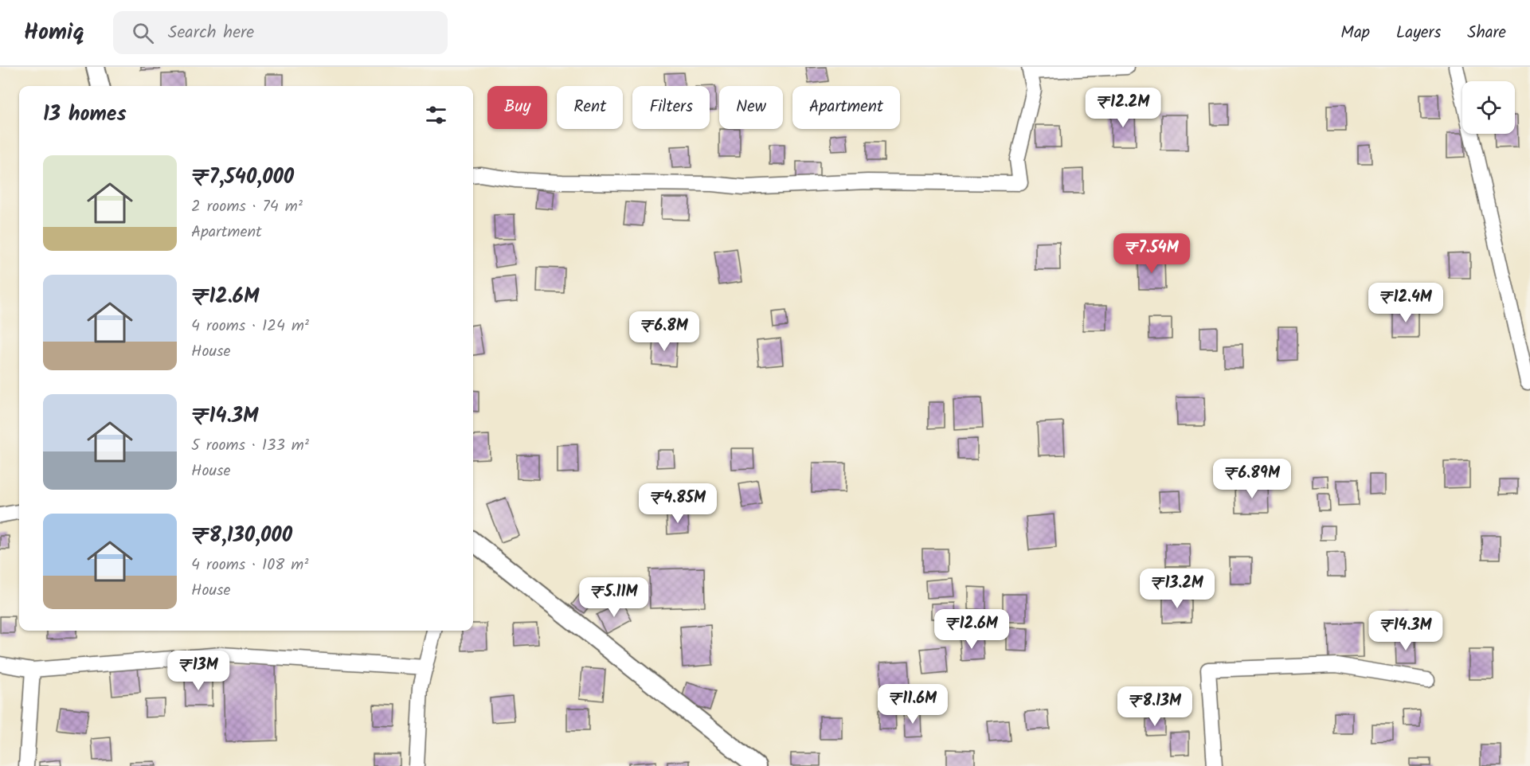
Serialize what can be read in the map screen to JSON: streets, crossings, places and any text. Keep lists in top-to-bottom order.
{
  "page": {
    "header": "Homiq",
    "search": "Search here",
    "nav": ["Map", "Layers", "Share"],
    "chip": [
      "Buy",
      "Rent",
      "Filters",
      "New",
      "Apartment"
    ],
    "heading": "13 homes",
    "price": [
      "₹12.2M",
      "₹7.54M",
      "₹12.4M",
      "₹6.8M",
      "₹6.89M",
      "₹4.85M",
      "₹13.2M",
      "₹5.11M",
      "₹12.6M",
      "₹14.3M",
      "₹13M",
      "₹11.6M",
      "₹8.13M"
    ],
    "list": [
      {
        "name": "₹7,540,000",
        "note": "2 rooms · 74 m² · Apartment"
      },
      {
        "name": "₹12.6M",
        "note": "4 rooms · 124 m² · House"
      },
      {
        "name": "₹14.3M",
        "note": "5 rooms · 133 m² · House"
      },
      {
        "name": "₹8,130,000",
        "note": "4 rooms · 108 m² · House"
      }
    ]
  }
}
